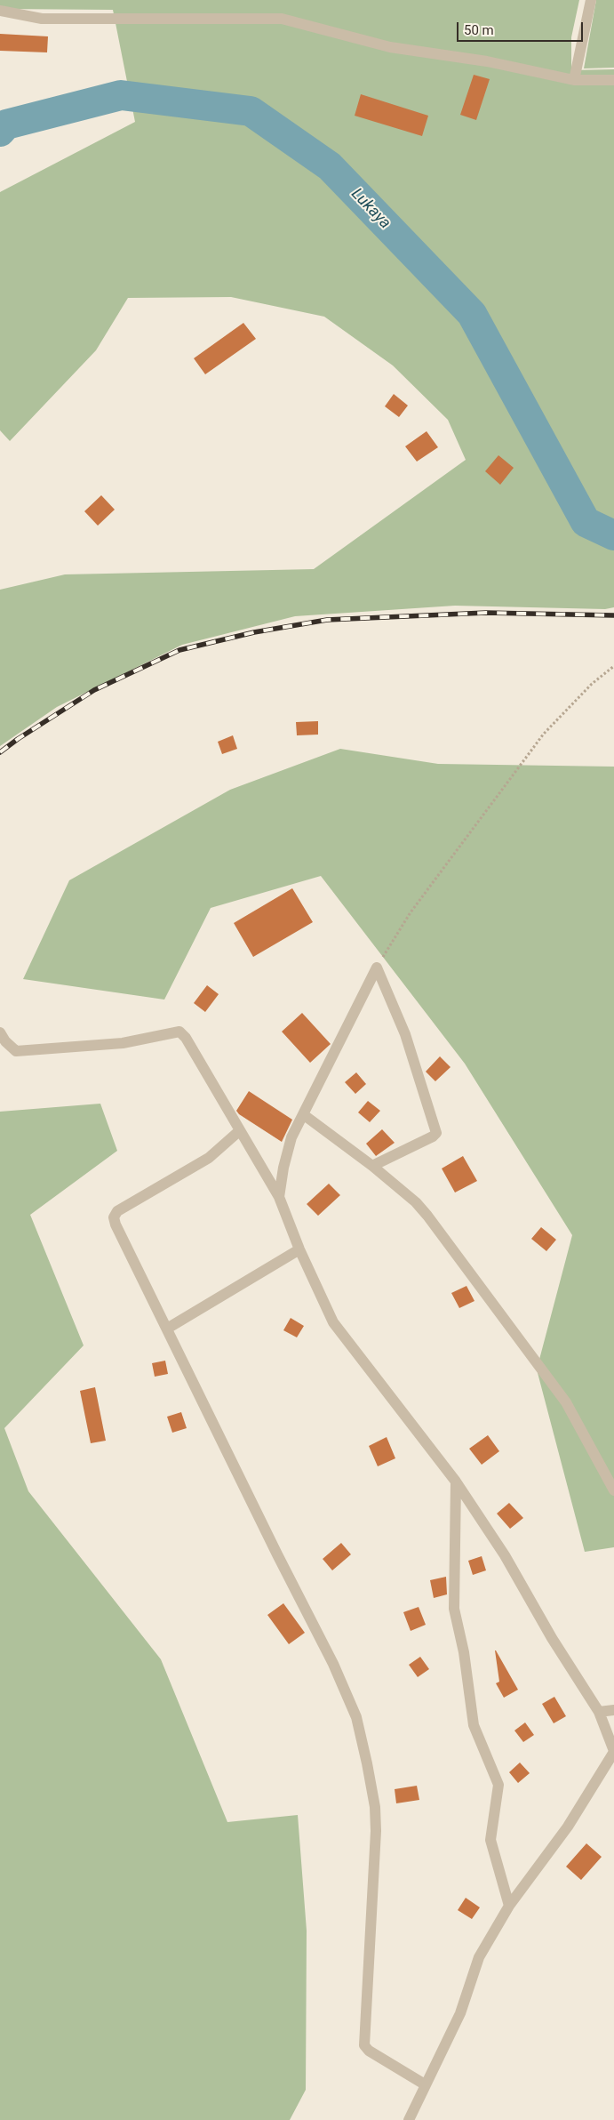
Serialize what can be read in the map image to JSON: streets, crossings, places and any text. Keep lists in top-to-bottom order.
{
  "water": ["Lukaya"],
  "scale_bar": "50 m"
}
